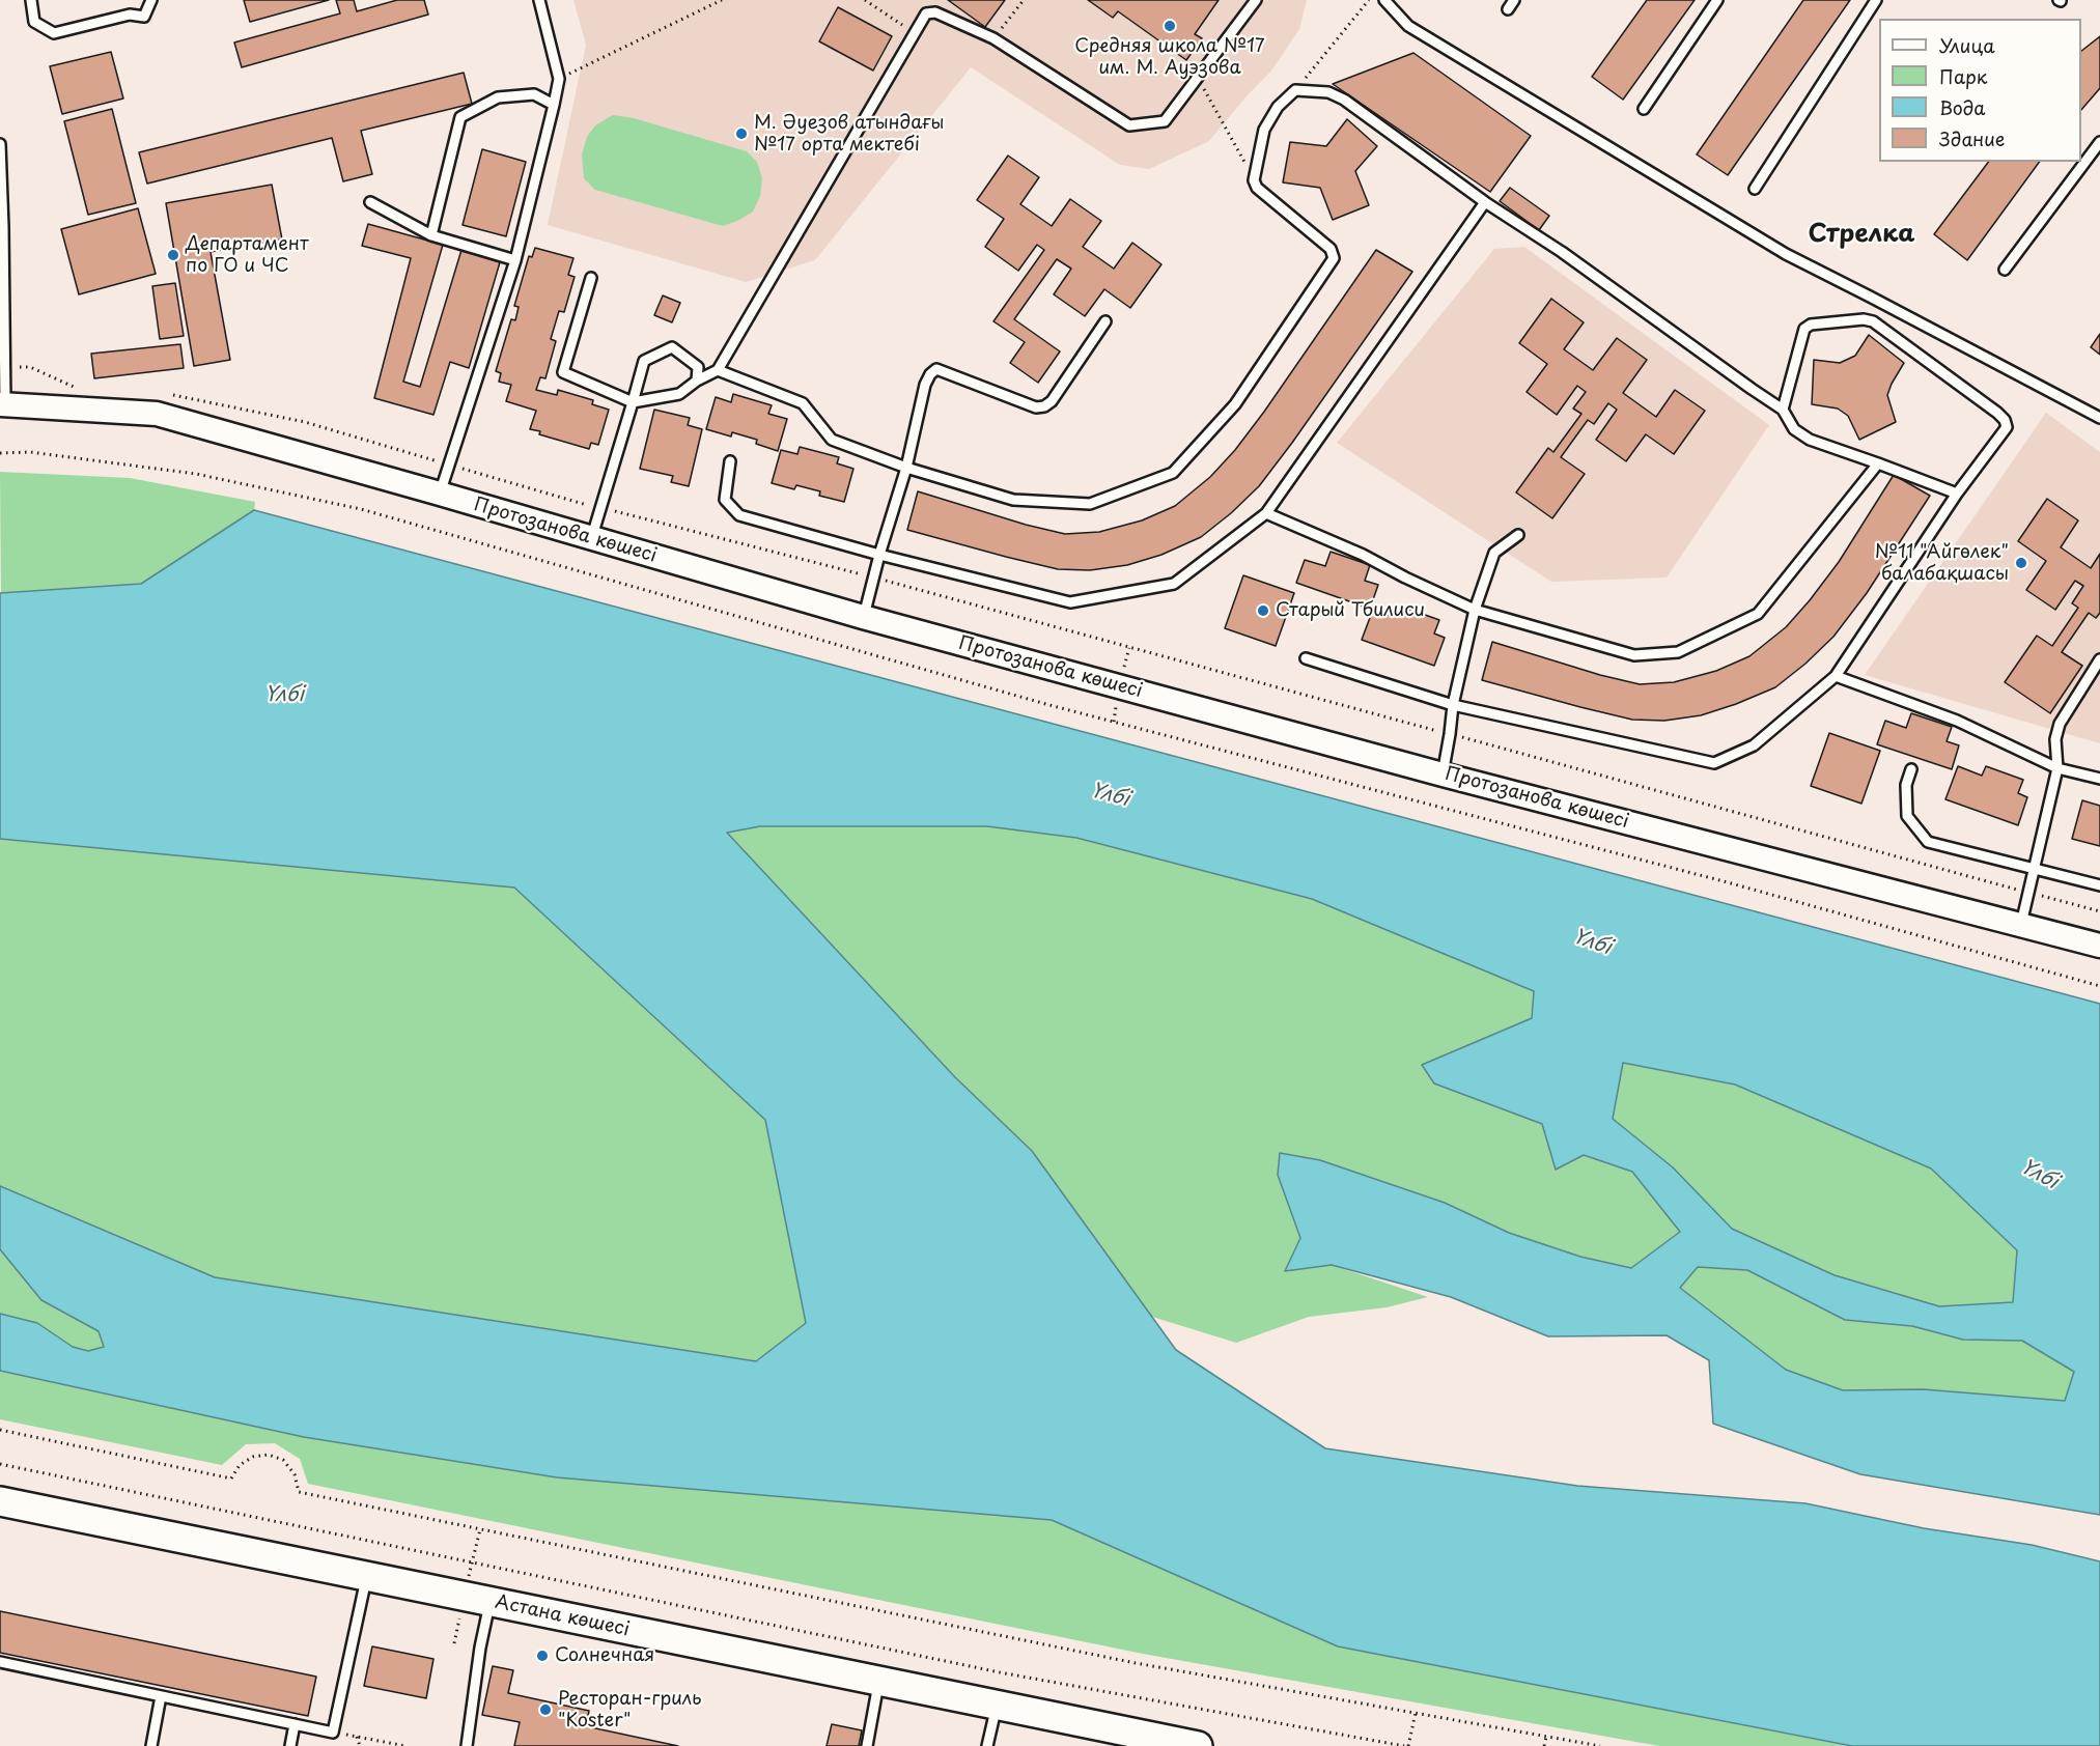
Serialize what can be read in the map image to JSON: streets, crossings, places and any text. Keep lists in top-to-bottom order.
{
  "streets": {
    "main road": ["Астана көшесі"],
    "street": ["Протозанова көшесі"]
  },
  "districts": ["Стрелка"],
  "water": ["Үлбі"],
  "places": [
    "Средняя школа №17 им. М. Ауэзова",
    "М. Әуезов атындағы №17 орта мектебі",
    "Департамент по ГО и ЧС",
    "№11 \"Айгөлек\" балабақшасы",
    "Старый Тбилиси",
    "Солнечная",
    "Ресторан-гриль \"Koster\""
  ],
  "legend": [
    "Улица",
    "Парк",
    "Вода",
    "Здание"
  ]
}
